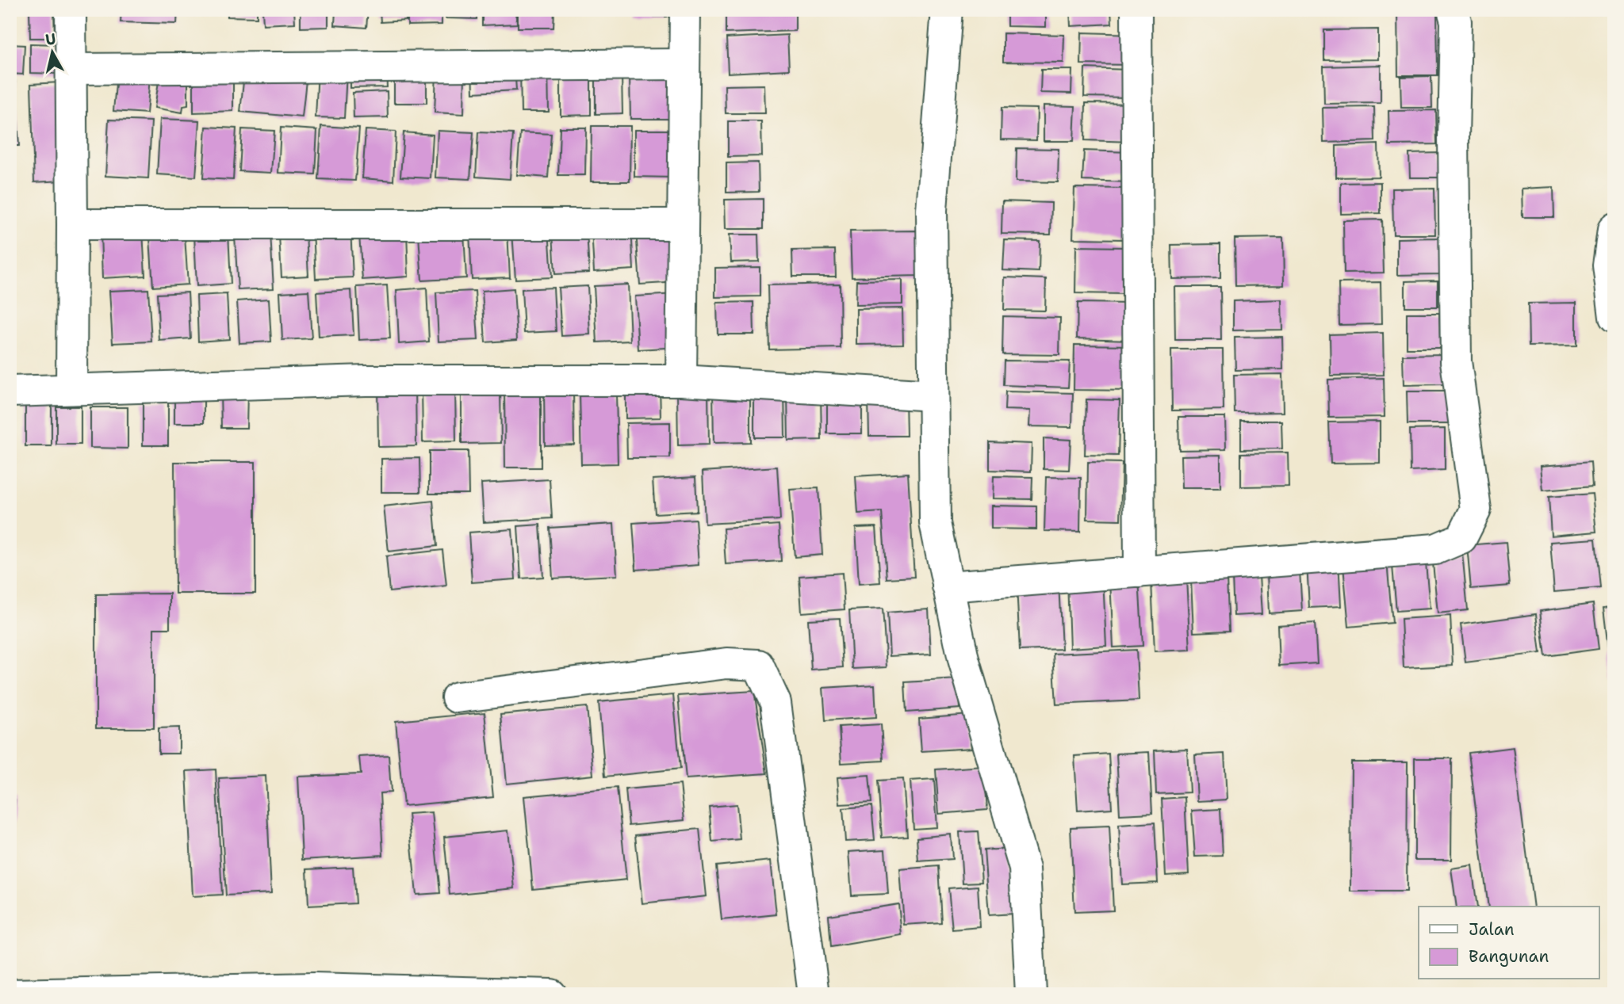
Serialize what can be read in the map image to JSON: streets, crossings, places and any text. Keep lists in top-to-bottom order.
{
  "legend": ["Jalan", "Bangunan"],
  "north": "top"
}
